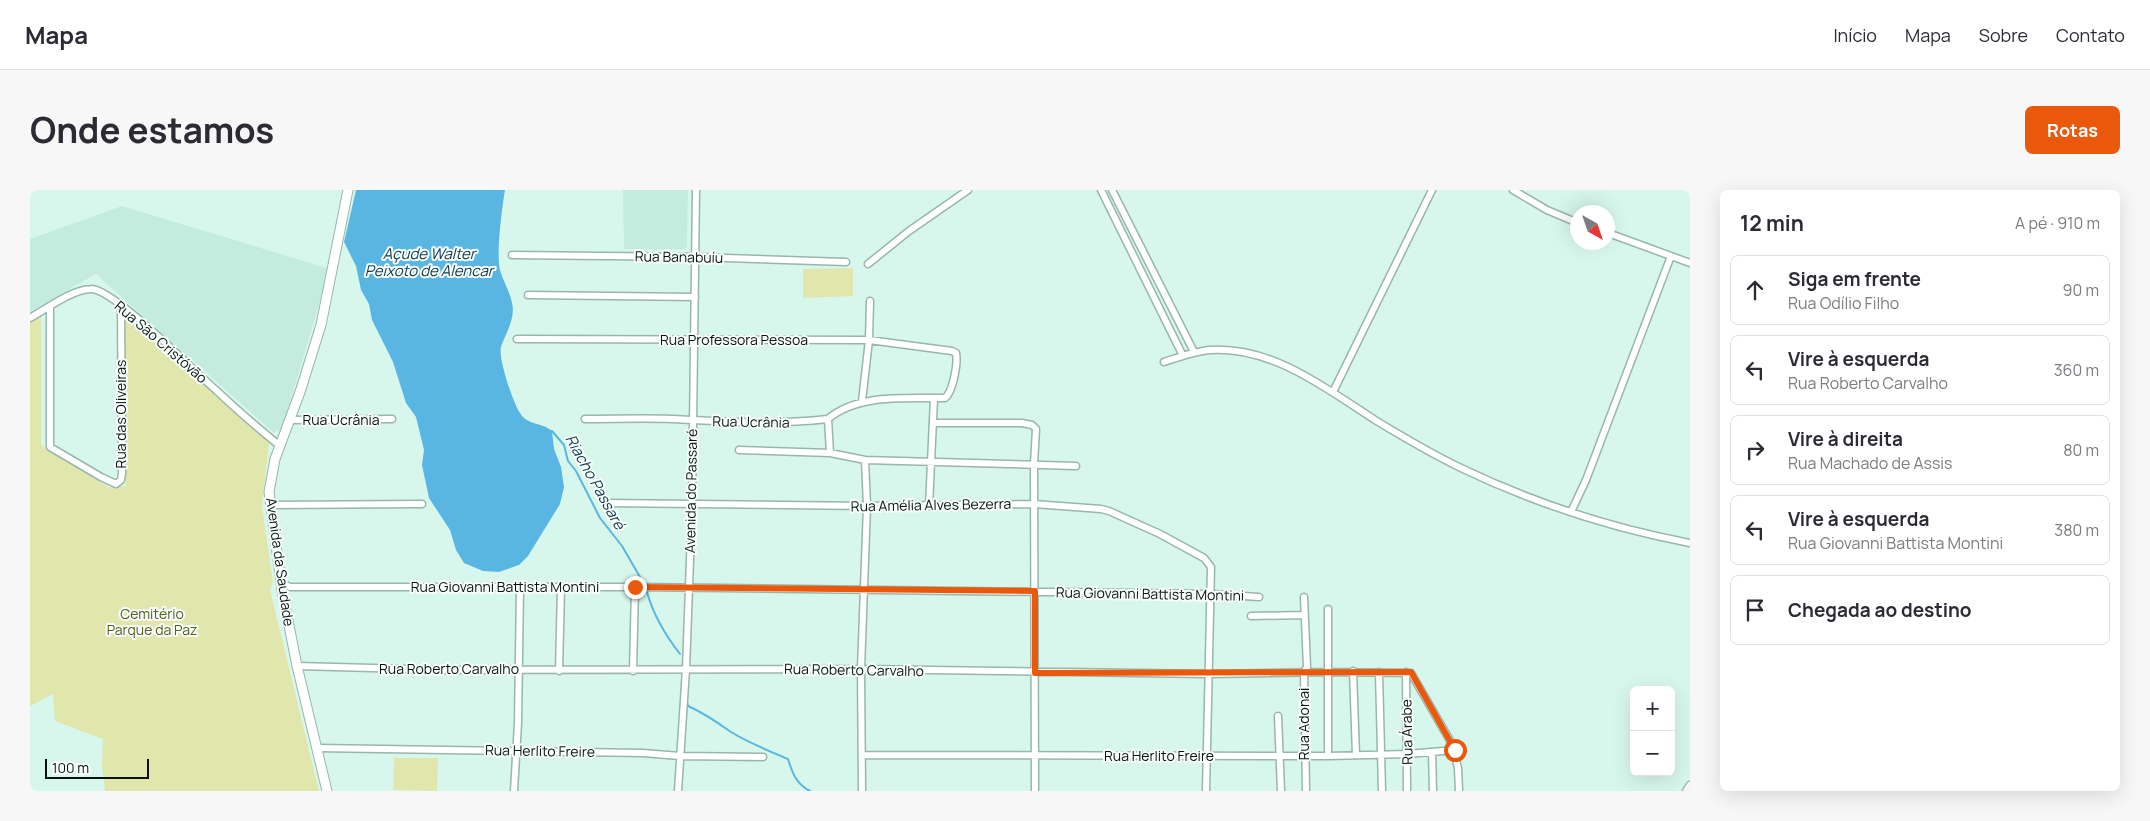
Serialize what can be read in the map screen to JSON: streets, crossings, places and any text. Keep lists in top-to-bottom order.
{
  "streets": {
    "street": [
      "Rua Banabuíu",
      "Rua Professora Pessoa",
      "Rua São Cristóvão",
      "Rua das Oliveiras",
      "Rua Ucrânia",
      "Avenida do Passaré",
      "Rua Amélia Alves Bezerra",
      "Avenida da Saudade",
      "Rua Giovanni Battista Montini",
      "Rua Roberto Carvalho",
      "Rua Adonai",
      "Rua Árabe",
      "Rua Herlito Freire"
    ]
  },
  "crossings": [
    ["Rua Banabuíu", "Avenida do Passaré"],
    ["Rua Professora Pessoa", "Avenida do Passaré"],
    ["Rua São Cristóvão", "Rua das Oliveiras"],
    ["Rua São Cristóvão", "Avenida da Saudade"],
    ["Rua Ucrânia", "Avenida do Passaré"],
    ["Rua Ucrânia", "Avenida da Saudade"],
    ["Avenida do Passaré", "Rua Amélia Alves Bezerra"],
    ["Avenida do Passaré", "Rua Giovanni Battista Montini"],
    ["Avenida do Passaré", "Rua Roberto Carvalho"],
    ["Avenida do Passaré", "Rua Herlito Freire"],
    ["Rua Amélia Alves Bezerra", "Rua Giovanni Battista Montini"],
    ["Avenida da Saudade", "Rua Giovanni Battista Montini"],
    ["Avenida da Saudade", "Rua Roberto Carvalho"],
    ["Avenida da Saudade", "Rua Herlito Freire"],
    ["Rua Roberto Carvalho", "Rua Adonai"],
    ["Rua Roberto Carvalho", "Rua Árabe"],
    ["Rua Adonai", "Rua Herlito Freire"],
    ["Rua Árabe", "Rua Herlito Freire"]
  ],
  "water": ["Açude Walter Peixoto de Alencar", "Riacho Passaré"],
  "parks": ["Cemitério Parque da Paz"],
  "scale_bar": "100 m",
  "north": "bottom right",
  "page": {
    "header": "Mapa",
    "nav": [
      "Início",
      "Mapa",
      "Sobre",
      "Contato"
    ],
    "title": "Onde estamos",
    "buttons": "Rotas",
    "heading": ["12 min", "A pé · 910 m"],
    "list": [
      ["Siga em frente", "Rua Odílio Filho", "90 m"],
      ["Vire à esquerda", "Rua Roberto Carvalho", "360 m"],
      ["Vire à direita", "Rua Machado de Assis", "80 m"],
      ["Vire à esquerda", "Rua Giovanni Battista Montini", "380 m"],
      "Chegada ao destino"
    ],
    "map_buttons": ["+", "−"],
    "scale": "100 m"
  }
}
